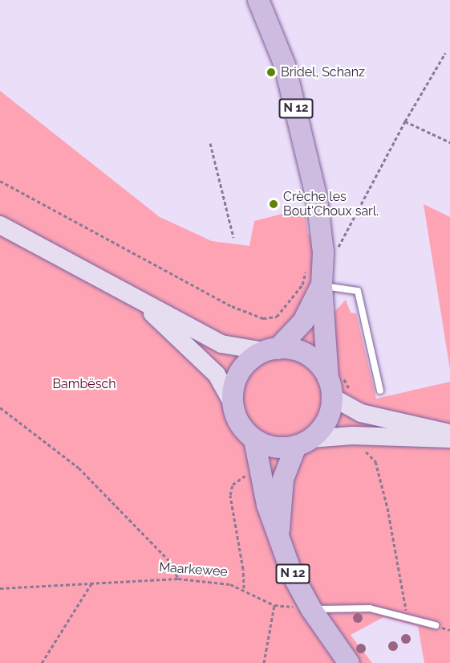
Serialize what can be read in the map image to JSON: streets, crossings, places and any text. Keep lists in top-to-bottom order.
{
  "streets": {
    "main road": ["N 12"],
    "path": ["Maarkewee"]
  },
  "crossings": [
    ["N 12", "Maarkewee"]
  ],
  "parks": ["Bambësch"],
  "places": ["Bridel, Schanz", "Crèche les Bout'Choux sarl."]
}
